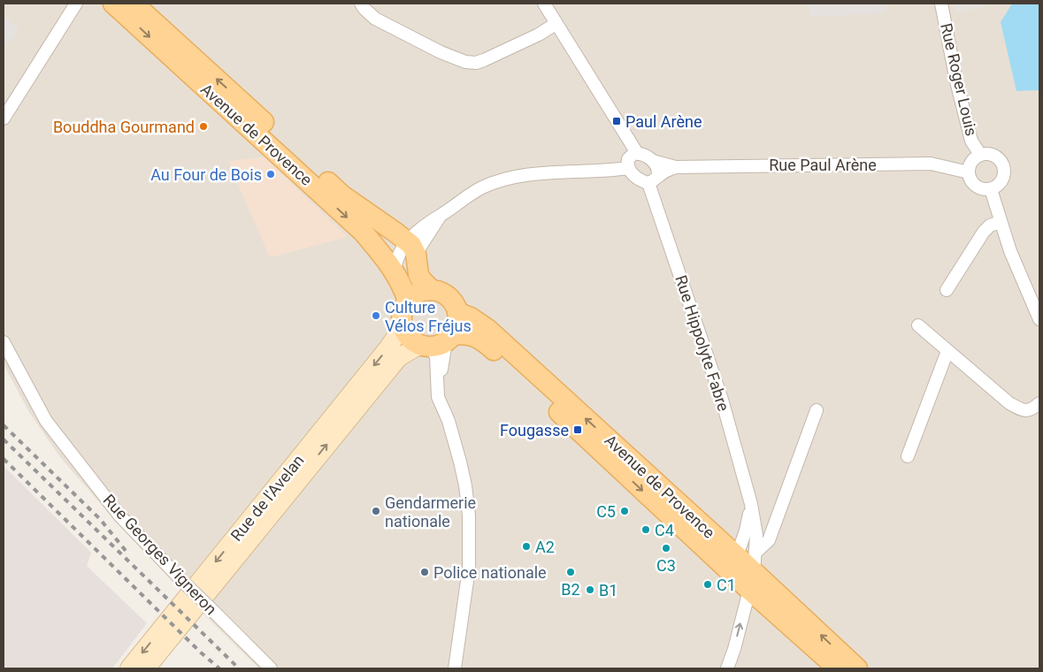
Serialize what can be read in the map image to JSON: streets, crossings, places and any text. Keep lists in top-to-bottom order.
{
  "streets": {
    "main road": ["Avenue de Provence", "Rue de l'Avelan"],
    "street": [
      "Rue Roger Louis",
      "Rue Paul Arène",
      "Rue Hippolyte Fabre",
      "Rue Georges Vigneron"
    ]
  },
  "crossings": [
    ["Rue Roger Louis", "Rue Paul Arène"],
    ["Avenue de Provence", "Rue Hippolyte Fabre"],
    ["Avenue de Provence", "Rue de l'Avelan"],
    ["Rue Paul Arène", "Rue Hippolyte Fabre"]
  ],
  "places": {
    "transit": ["Paul Arène", "Fougasse"],
    "other": [
      "Bouddha Gourmand",
      "Au Four de Bois",
      "Culture Vélos Fréjus",
      "Gendarmerie nationale",
      "C5",
      "C4",
      "A2",
      "C3",
      "Police nationale",
      "B2",
      "C1",
      "B1"
    ]
  }
}
